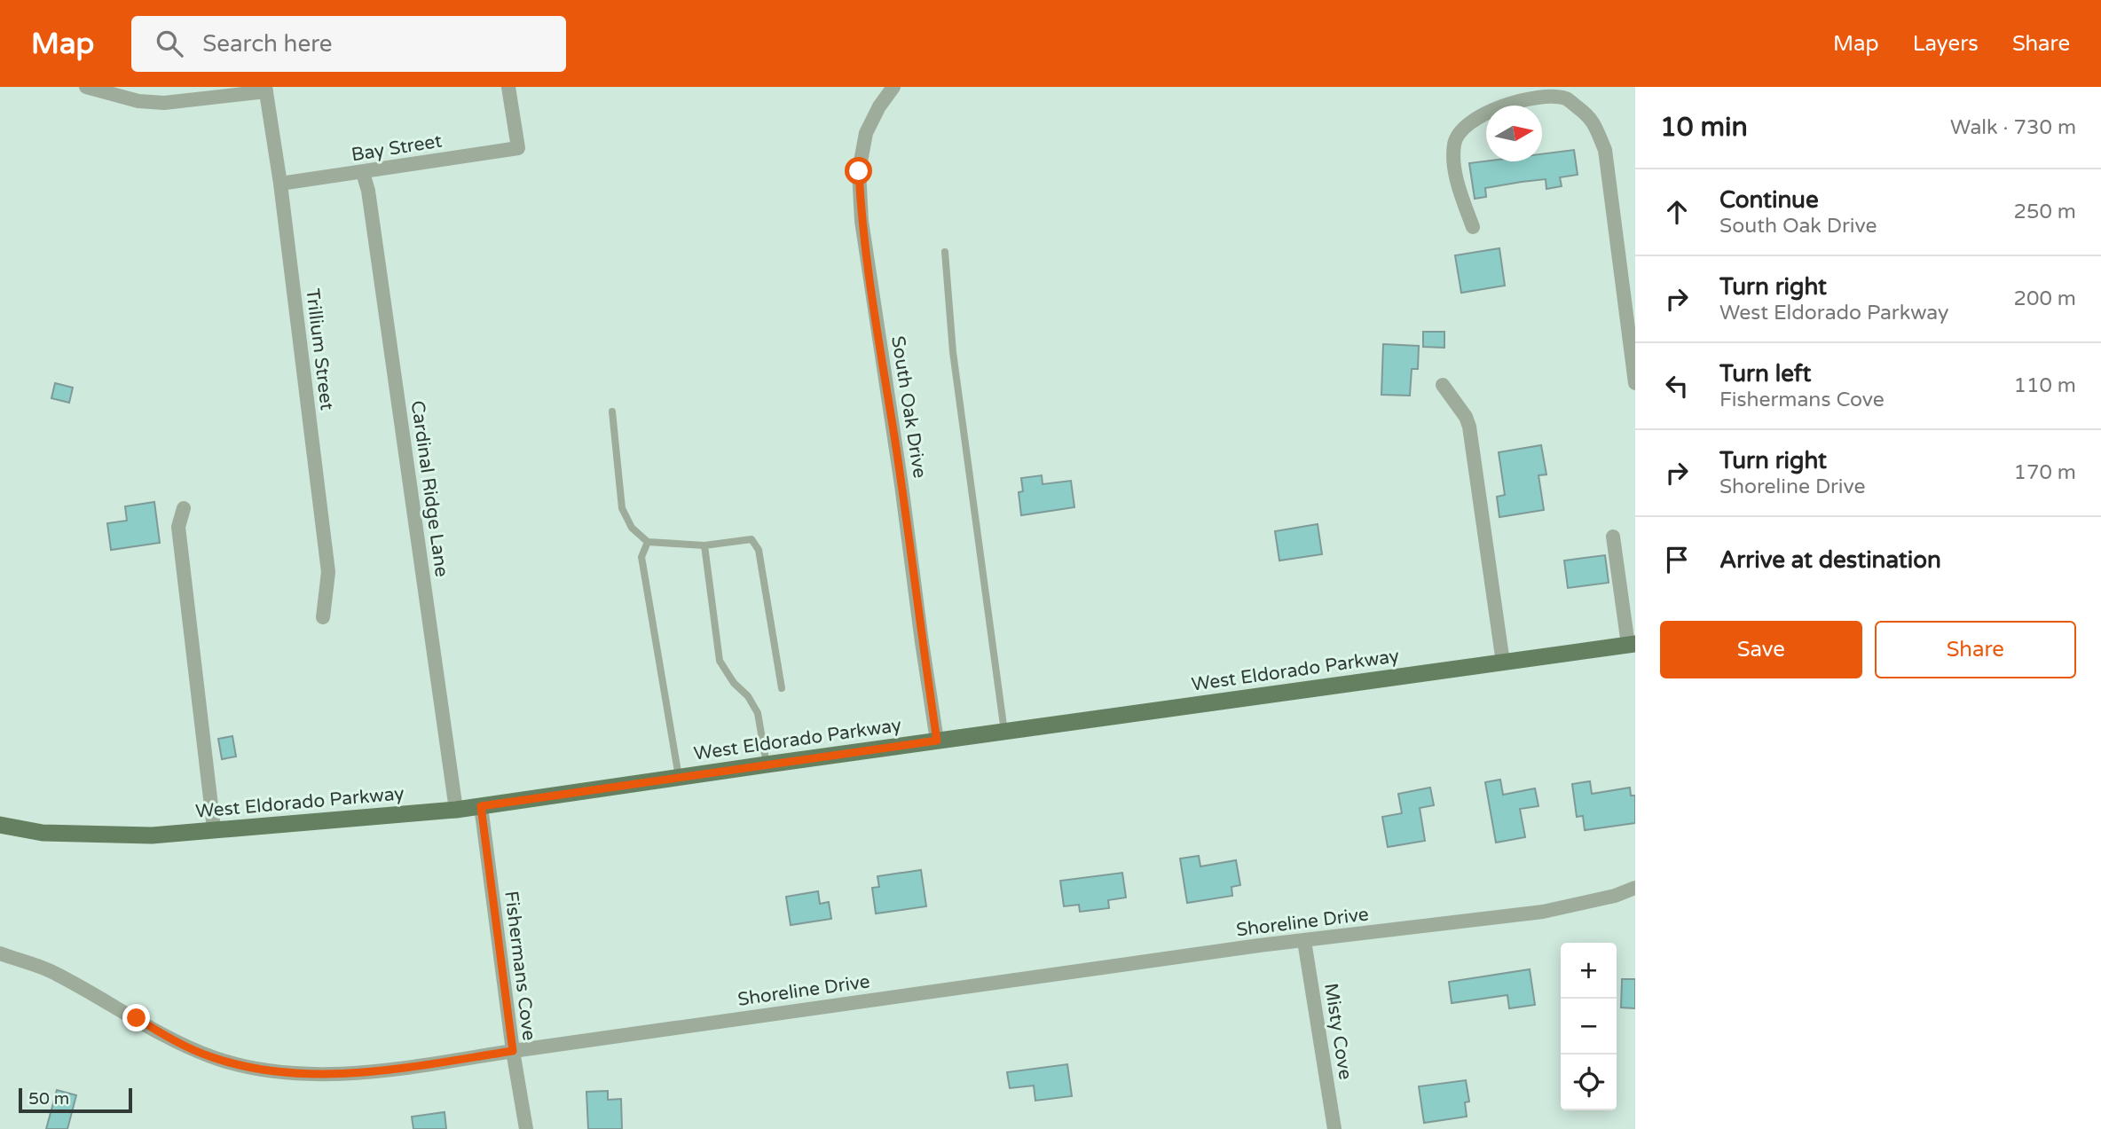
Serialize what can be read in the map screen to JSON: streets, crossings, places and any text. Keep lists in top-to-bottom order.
{
  "streets": {
    "main road": ["West Eldorado Parkway"],
    "street": [
      "Bay Street",
      "Trillium Street",
      "South Oak Drive",
      "Cardinal Ridge Lane",
      "Shoreline Drive",
      "Fishermans Cove",
      "Misty Cove"
    ]
  },
  "crossings": [
    ["Bay Street", "Trillium Street"],
    ["Bay Street", "Cardinal Ridge Lane"],
    ["South Oak Drive", "West Eldorado Parkway"],
    ["Cardinal Ridge Lane", "West Eldorado Parkway"],
    ["West Eldorado Parkway", "Fishermans Cove"],
    ["Shoreline Drive", "Fishermans Cove"],
    ["Shoreline Drive", "Misty Cove"]
  ],
  "scale_bar": "50 m",
  "north": "right",
  "page": {
    "header": "Map",
    "search": "Search here",
    "nav": ["Map", "Layers", "Share"],
    "heading": ["10 min", "Walk · 730 m"],
    "list": [
      ["Continue", "South Oak Drive", "250 m"],
      ["Turn right", "West Eldorado Parkway", "200 m"],
      ["Turn left", "Fishermans Cove", "110 m"],
      ["Turn right", "Shoreline Drive", "170 m"],
      "Arrive at destination"
    ],
    "buttons": ["Save", "Share"],
    "map_buttons": ["+", "−"],
    "scale": "50 m"
  }
}
